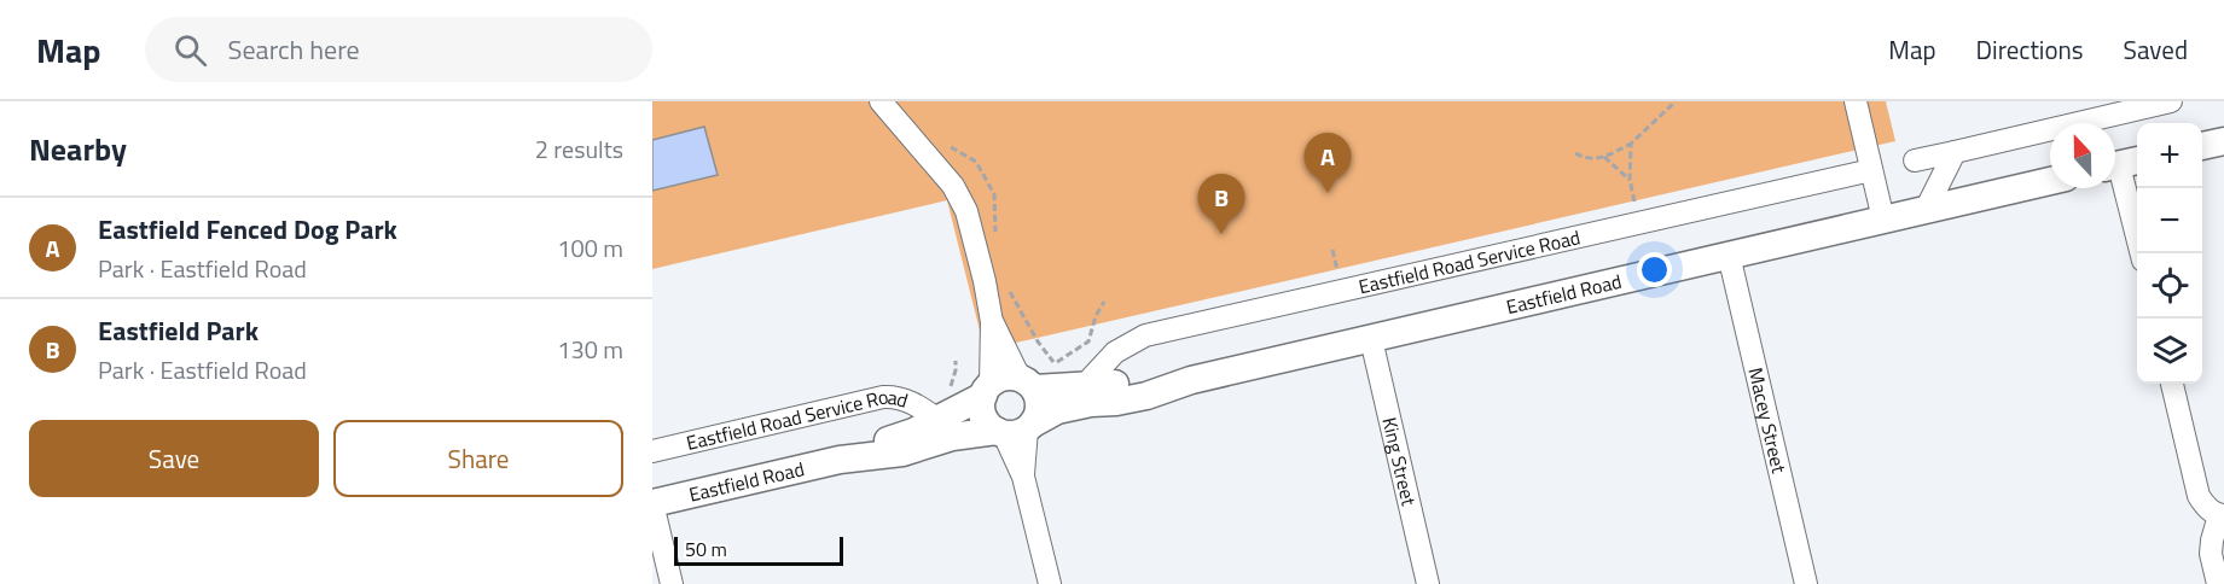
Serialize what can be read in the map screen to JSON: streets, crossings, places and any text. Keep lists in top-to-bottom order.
{
  "streets": {
    "main road": ["Eastfield Road"],
    "street": ["Eastfield Road Service Road", "Macey Street", "King Street"]
  },
  "crossings": [
    ["Eastfield Road Service Road", "Eastfield Road"],
    ["Eastfield Road", "Macey Street"],
    ["Eastfield Road", "King Street"]
  ],
  "scale_bar": "50 m",
  "north": "top",
  "page": {
    "header": "Map",
    "search": "Search here",
    "nav": ["Map", "Directions", "Saved"],
    "heading": ["Nearby", "2 results"],
    "map_buttons": ["+", "−"],
    "pins": ["A", "B"],
    "list": [
      {
        "mark": "A",
        "name": "Eastfield Fenced Dog Park",
        "note": "Park · Eastfield Road",
        "value": "100 m"
      },
      {
        "mark": "B",
        "name": "Eastfield Park",
        "note": "Park · Eastfield Road",
        "value": "130 m"
      }
    ],
    "buttons": ["Save", "Share"],
    "scale": "50 m"
  }
}
